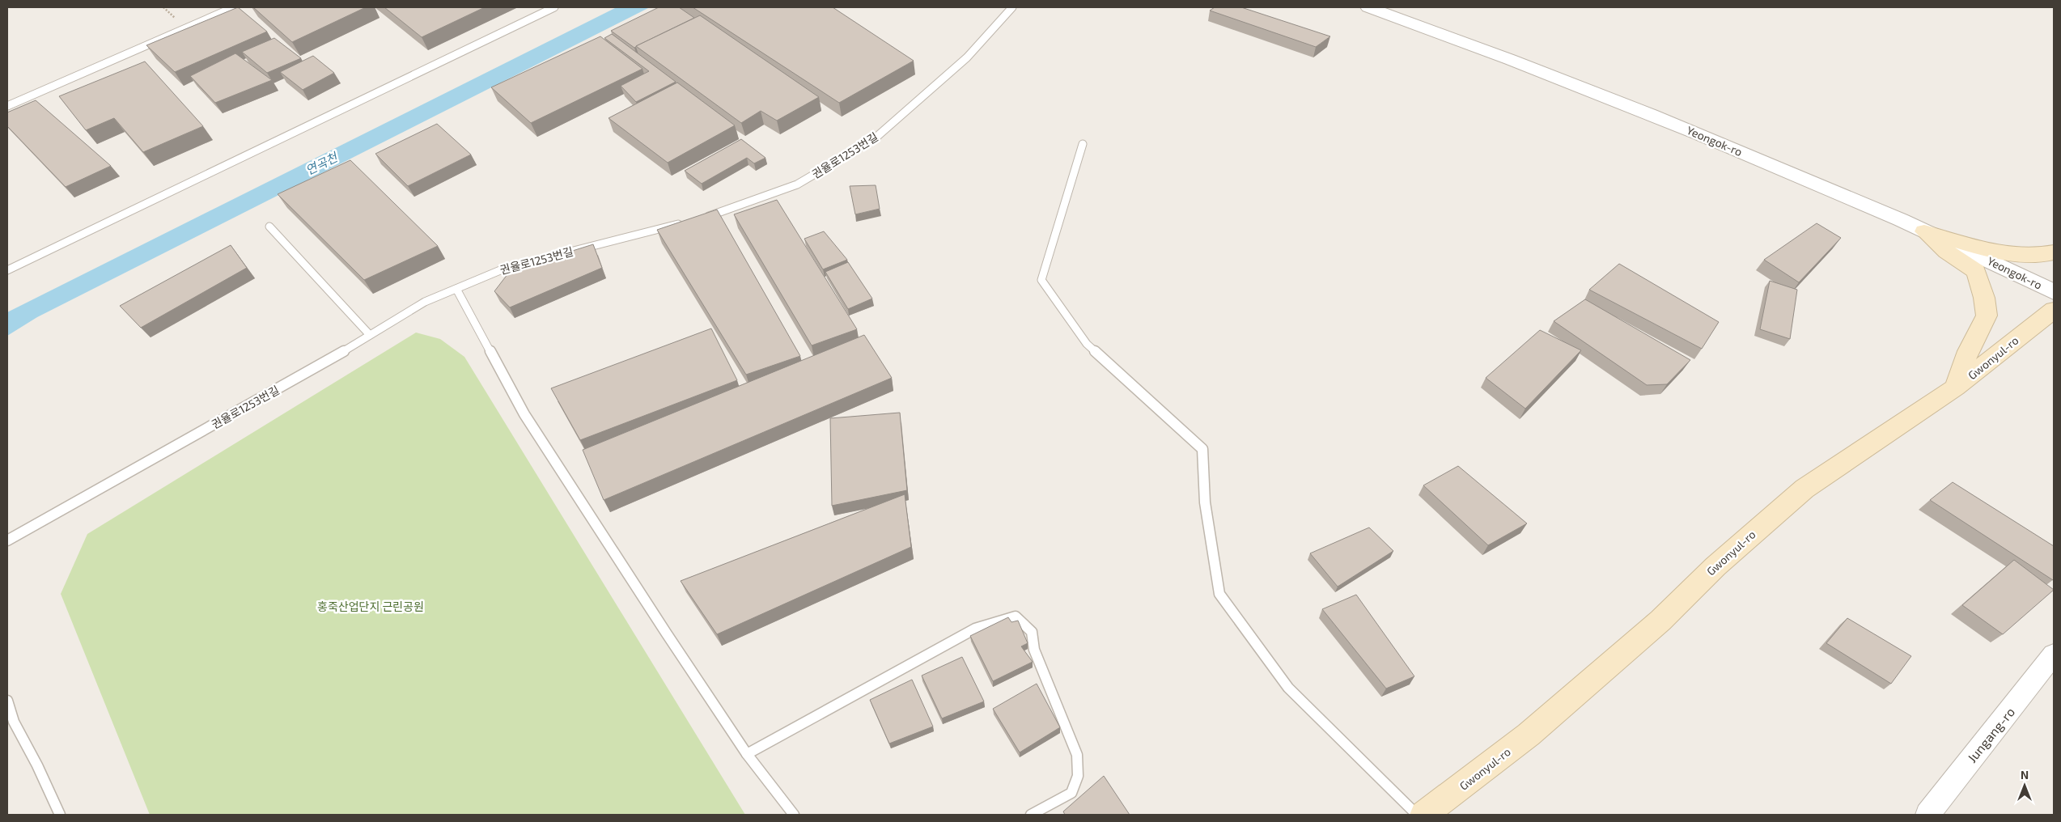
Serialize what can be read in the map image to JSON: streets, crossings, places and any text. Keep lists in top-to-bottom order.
{
  "streets": {
    "main road": ["Gwonyul-ro"],
    "street": ["Yeongok-ro", "Jungang-ro"],
    "lane": ["권율로1253번길"]
  },
  "water": ["연곡천"],
  "parks": ["홍죽산업단지 근린공원"],
  "north": "top"
}
